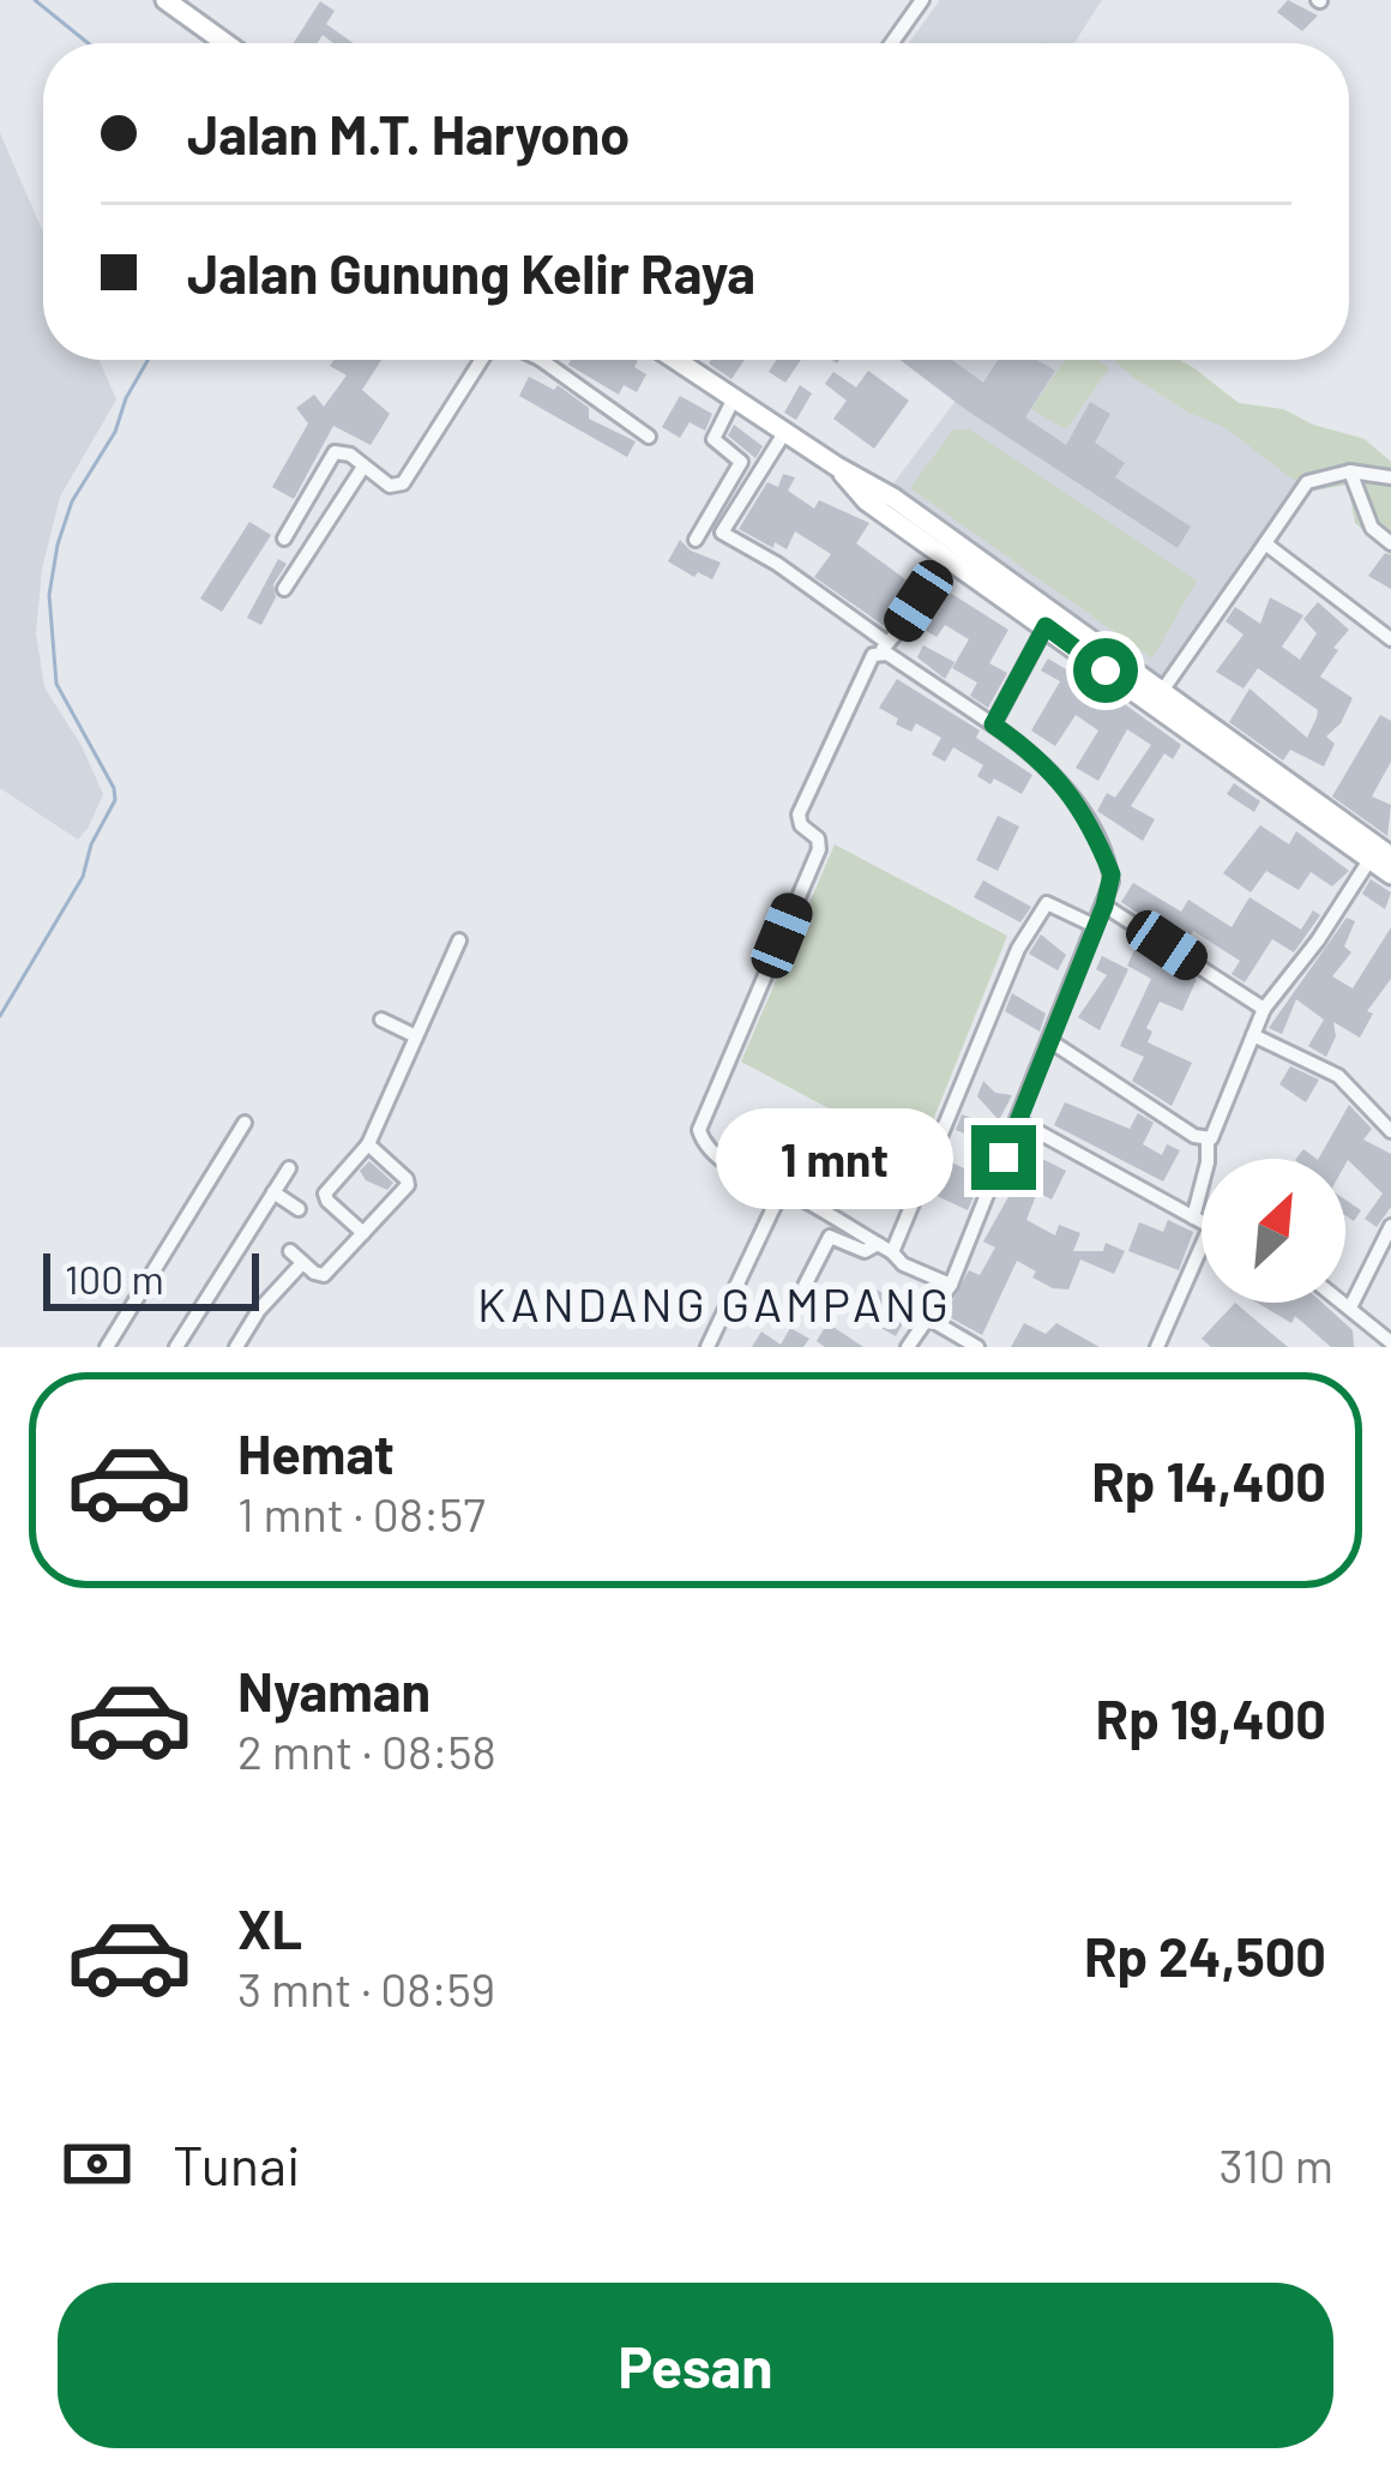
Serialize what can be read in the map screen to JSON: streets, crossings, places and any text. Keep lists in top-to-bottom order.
{
  "districts": ["KANDANG GAMPANG"],
  "scale_bar": "100 m",
  "north": "top right",
  "page": {
    "banner": ["Jalan M.T. Haryono", "Jalan Gunung Kelir Raya"],
    "bubble": "1 mnt",
    "scale": "100 m",
    "list": [
      {
        "name": "Hemat",
        "note": "1 mnt · 08:57",
        "value": "Rp 14,400"
      },
      {
        "name": "Nyaman",
        "note": "2 mnt · 08:58",
        "value": "Rp 19,400"
      },
      {
        "name": "XL",
        "note": "3 mnt · 08:59",
        "value": "Rp 24,500"
      }
    ],
    "pay": ["Tunai", "310 m"],
    "buttons": "Pesan"
  }
}
